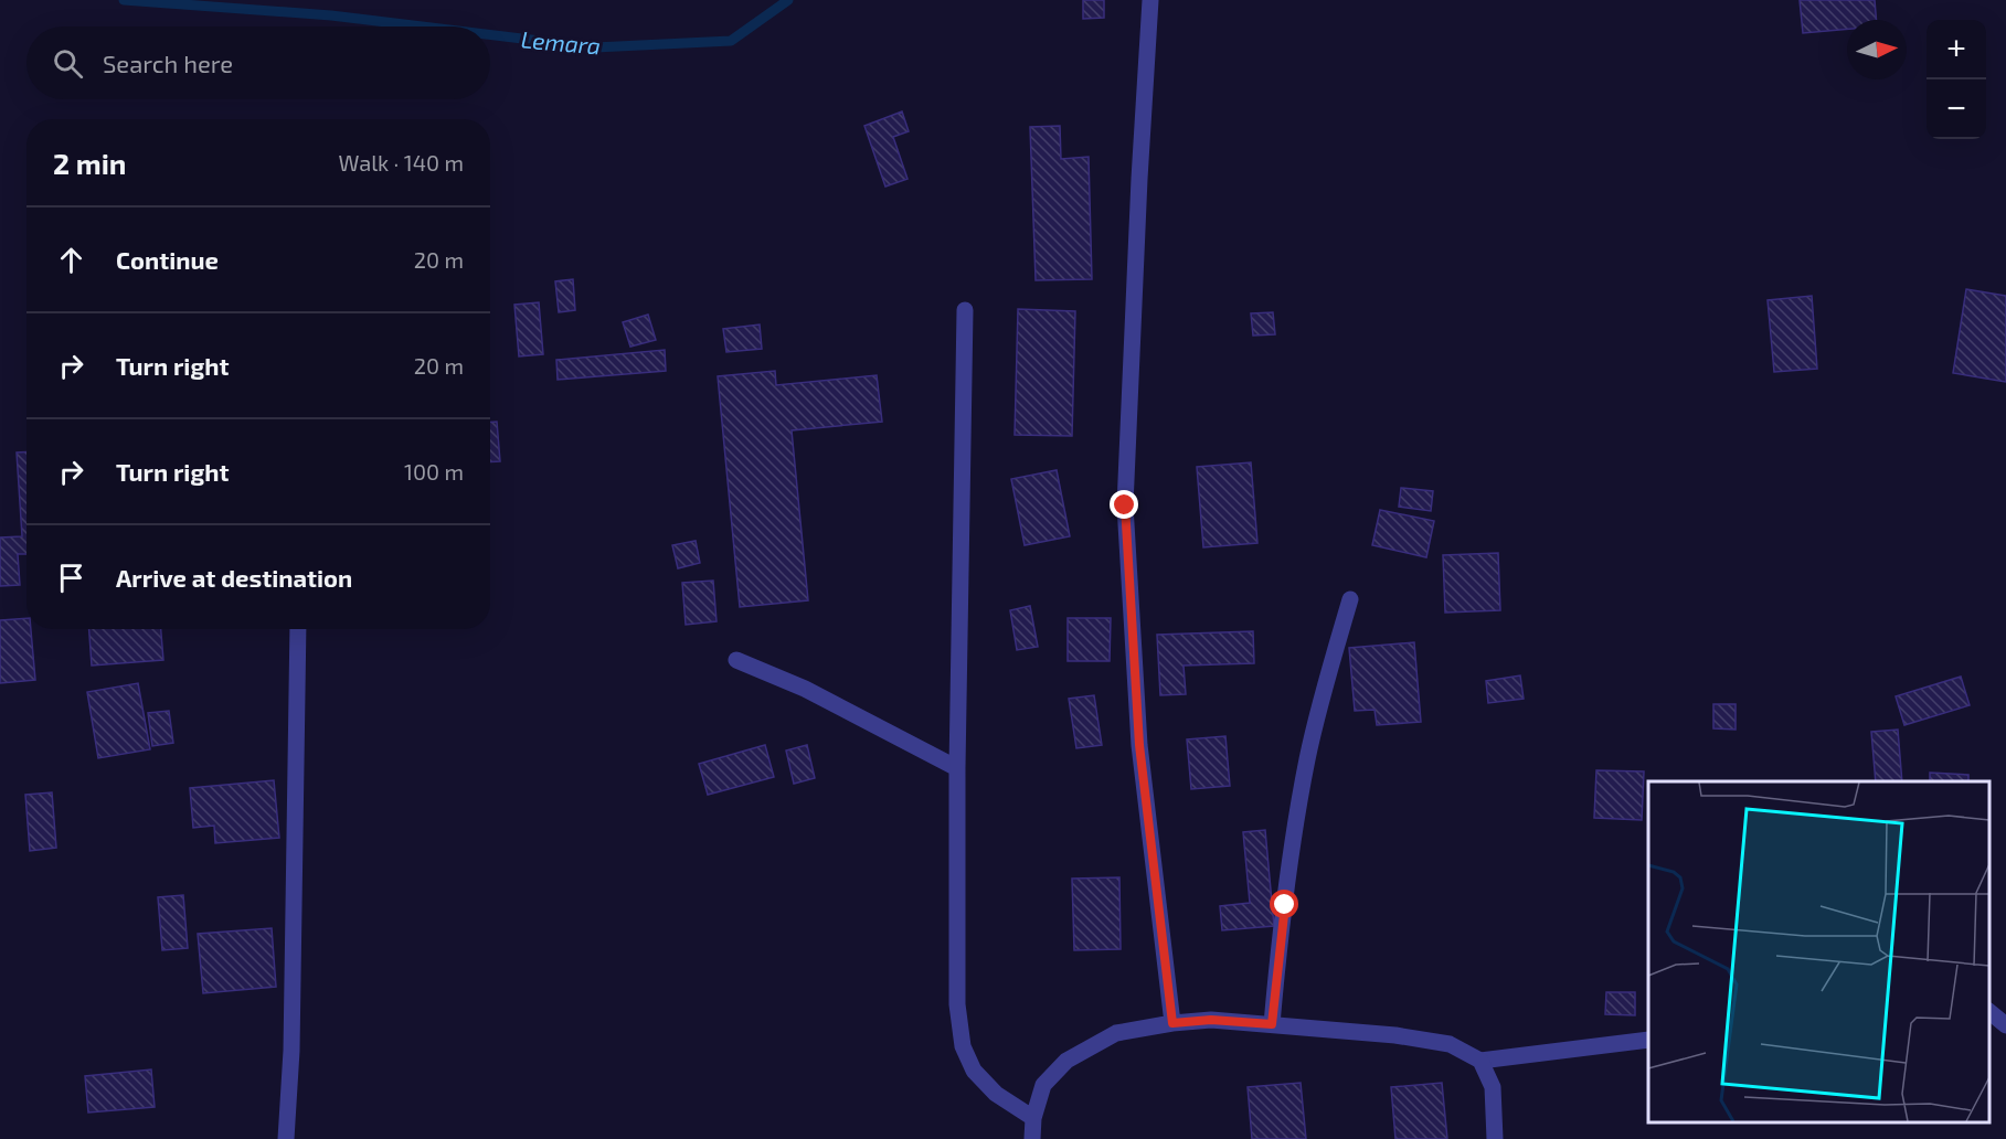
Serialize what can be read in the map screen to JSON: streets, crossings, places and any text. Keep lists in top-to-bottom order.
{
  "water": ["Lemara"],
  "north": "right",
  "page": {
    "map_buttons": ["+", "−"],
    "search": "Search here",
    "heading": ["2 min", "Walk · 140 m"],
    "list": [
      ["Continue", "20 m"],
      ["Turn right", "20 m"],
      ["Turn right", "100 m"],
      "Arrive at destination"
    ]
  }
}
